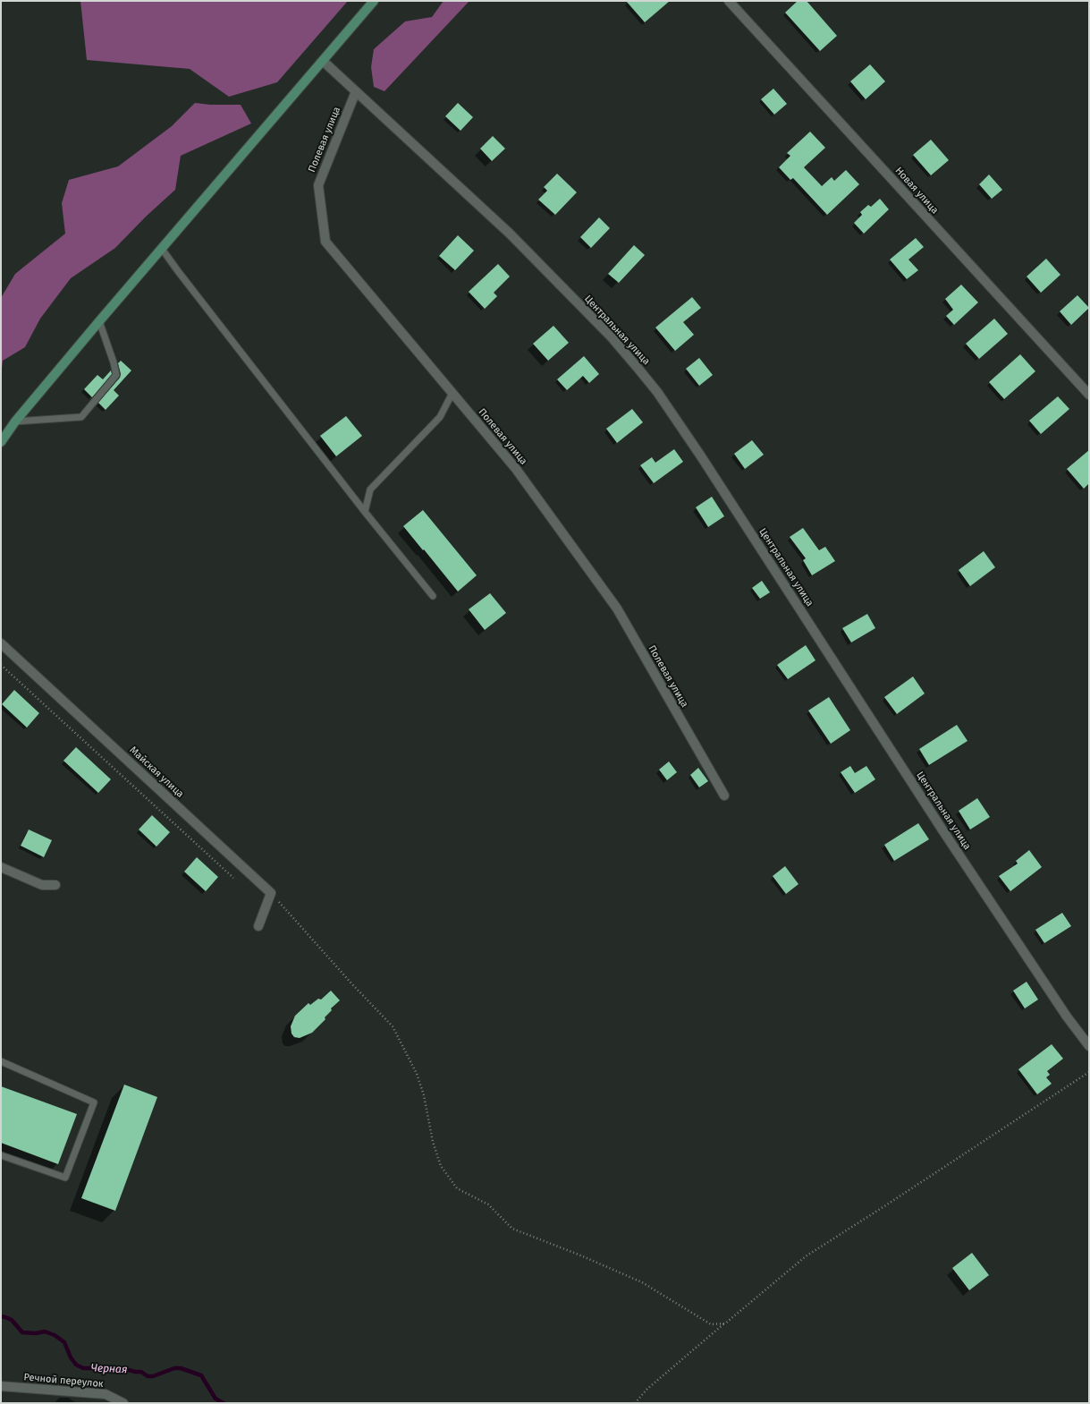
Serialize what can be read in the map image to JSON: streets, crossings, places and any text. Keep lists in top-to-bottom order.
{
  "streets": {
    "street": [
      "Полевая улица",
      "Новая улица",
      "Центральная улица",
      "Майская улица",
      "Речной переулок"
    ]
  },
  "crossings": [
    ["Полевая улица", "Центральная улица"]
  ],
  "water": ["Черная"]
}
